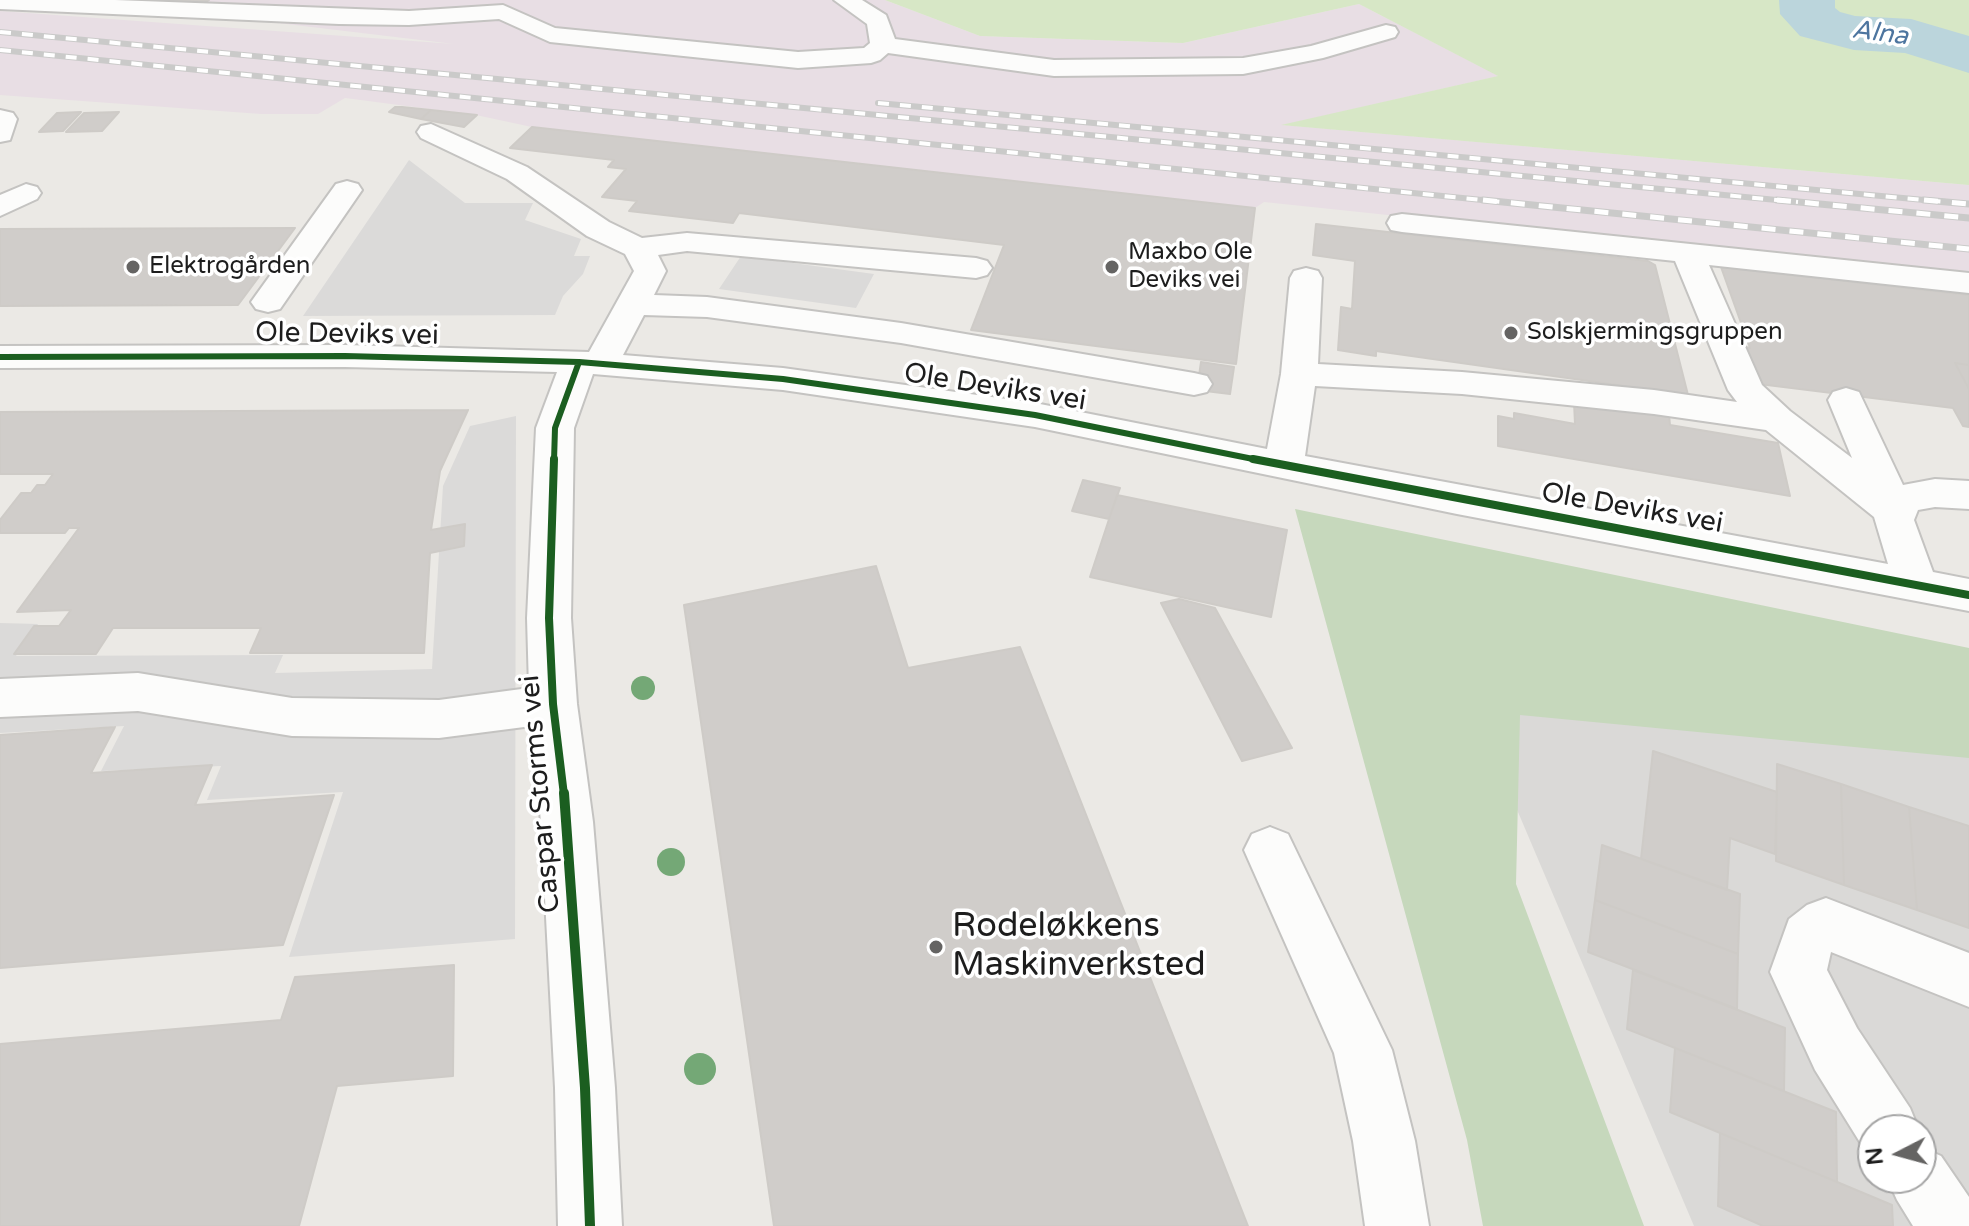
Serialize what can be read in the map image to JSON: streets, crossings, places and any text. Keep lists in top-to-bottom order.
{
  "streets": {
    "street": ["Ole Deviks vei", "Caspar Storms vei"]
  },
  "crossings": [
    ["Ole Deviks vei", "Caspar Storms vei"]
  ],
  "water": ["Alna"],
  "places": [
    "Elektrogården",
    "Maxbo Ole Deviks vei",
    "Solskjermingsgruppen",
    "Rodeløkkens Maskinverksted"
  ],
  "north": "left"
}
